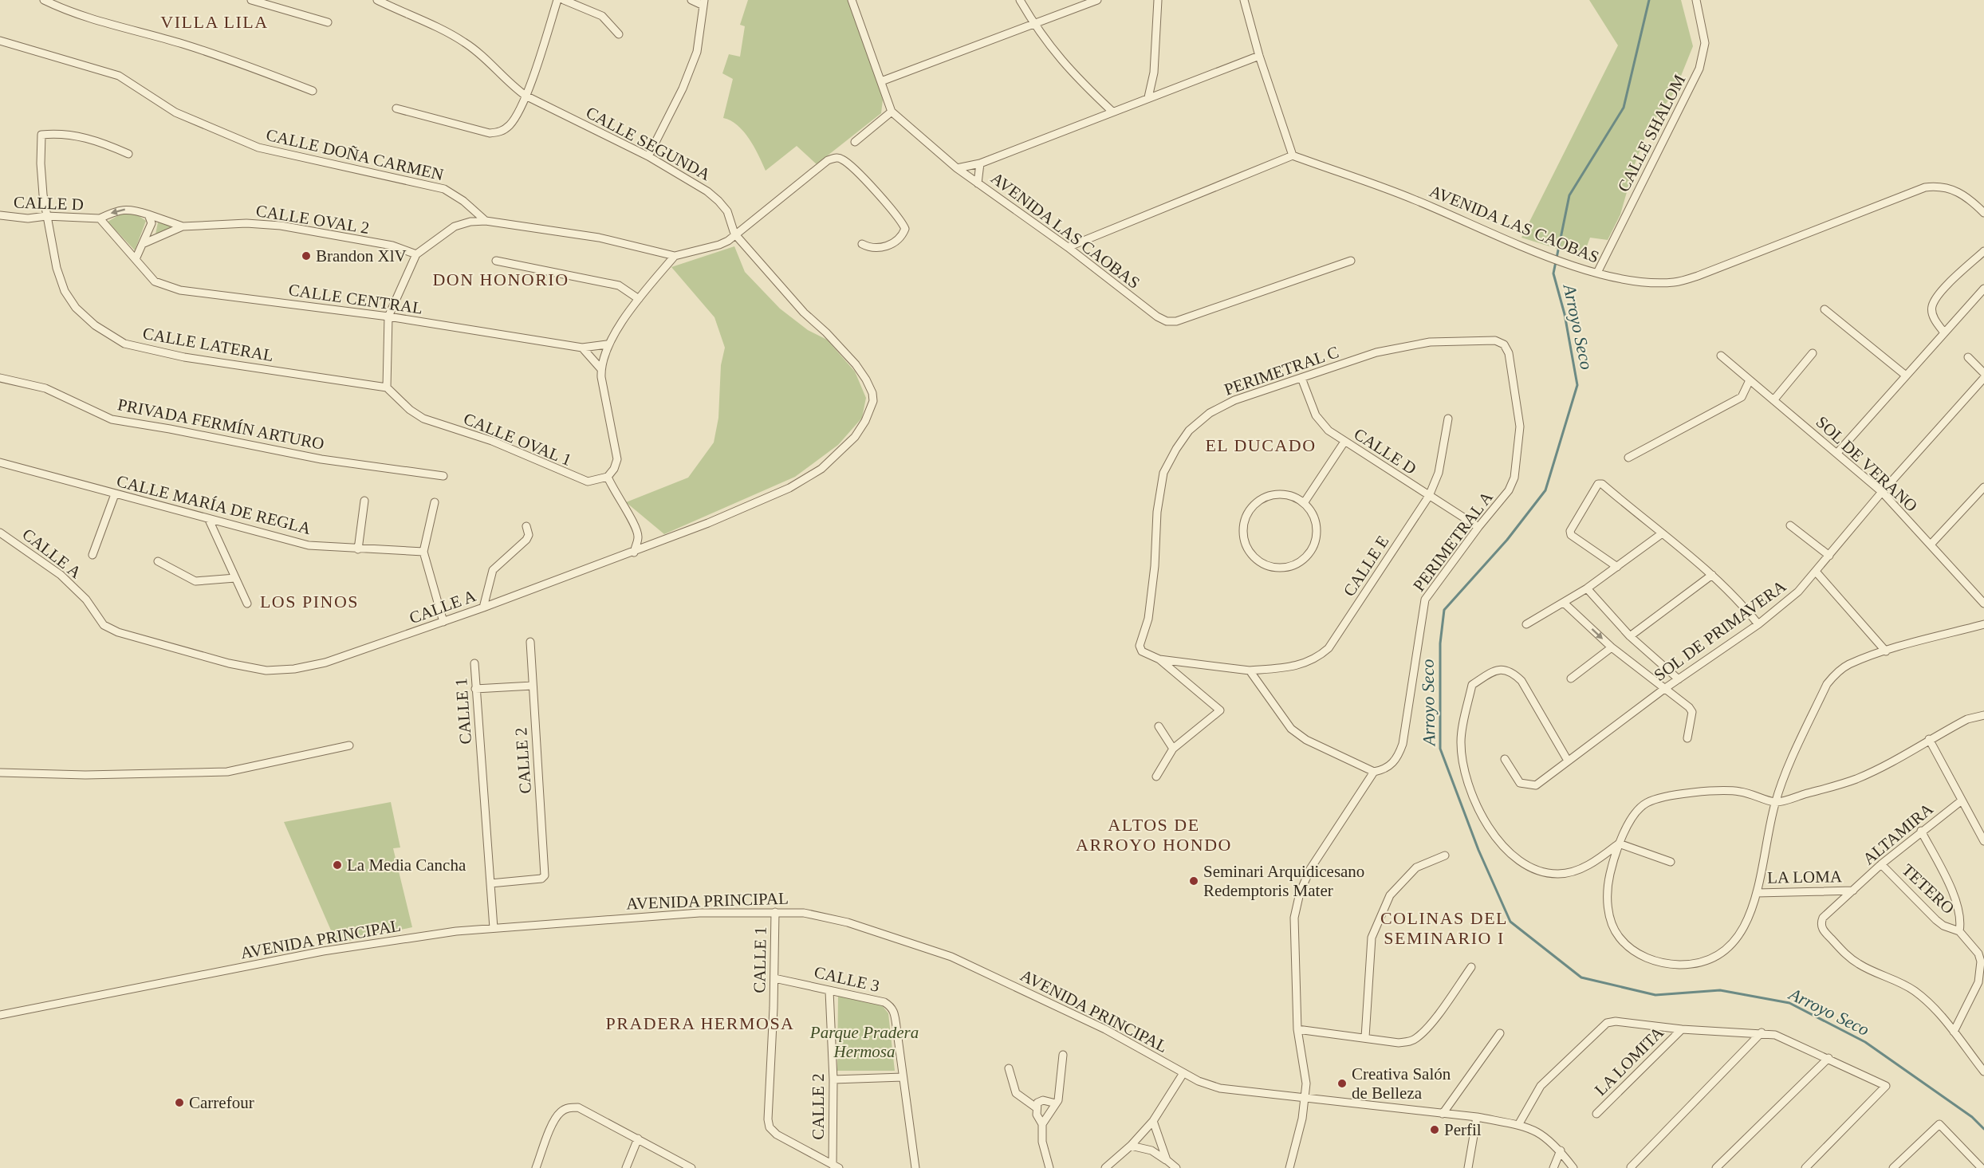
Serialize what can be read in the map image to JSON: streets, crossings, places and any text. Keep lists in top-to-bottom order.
{
  "streets": {
    "street": [
      "CALLE SHALOM",
      "CALLE SEGUNDA",
      "CALLE DOÑA CARMEN",
      "CALLE D",
      "CALLE OVAL 2",
      "AVENIDA LAS CAOBAS",
      "CALLE CENTRAL",
      "CALLE LATERAL",
      "PERIMETRAL C",
      "PRIVADA FERMÍN ARTURO",
      "CALLE OVAL 1",
      "SOL DE VERANO",
      "CALLE MARÍA DE REGLA",
      "PERIMETRAL A",
      "CALLE A",
      "CALLE E",
      "SOL DE PRIMAVERA",
      "CALLE 1",
      "CALLE 2",
      "ALTAMIRA",
      "LA LOMA",
      "TETERO",
      "AVENIDA PRINCIPAL",
      "CALLE 3",
      "LA LOMITA"
    ]
  },
  "crossings": [
    ["CALLE SHALOM", "AVENIDA LAS CAOBAS"],
    ["CALLE SEGUNDA", "CALLE A"],
    ["CALLE D", "CALLE OVAL 2"],
    ["CALLE D", "CALLE CENTRAL"],
    ["CALLE D", "CALLE LATERAL"],
    ["CALLE D", "PERIMETRAL C"],
    ["CALLE D", "PERIMETRAL A"],
    ["CALLE D", "CALLE E"],
    ["CALLE LATERAL", "CALLE OVAL 1"],
    ["PERIMETRAL C", "PERIMETRAL A"],
    ["PERIMETRAL C", "CALLE E"],
    ["SOL DE VERANO", "SOL DE PRIMAVERA"],
    ["CALLE 1", "CALLE 2"],
    ["CALLE 1", "AVENIDA PRINCIPAL"],
    ["CALLE 1", "CALLE 3"],
    ["CALLE 2", "CALLE 3"],
    ["ALTAMIRA", "LA LOMA"],
    ["ALTAMIRA", "TETERO"]
  ],
  "districts": [
    "VILLA LILA",
    "DON HONORIO",
    "EL DUCADO",
    "LOS PINOS",
    "ALTOS DE ARROYO HONDO",
    "COLINAS DEL SEMINARIO I",
    "PRADERA HERMOSA"
  ],
  "water": ["Arroyo Seco"],
  "parks": ["Parque Pradera Hermosa"],
  "places": [
    "Brandon XlV",
    "La Media Cancha",
    "Seminari Arquidicesano Redemptoris Mater",
    "Creativa Salón de Belleza",
    "Carrefour",
    "Perfil"
  ]
}
